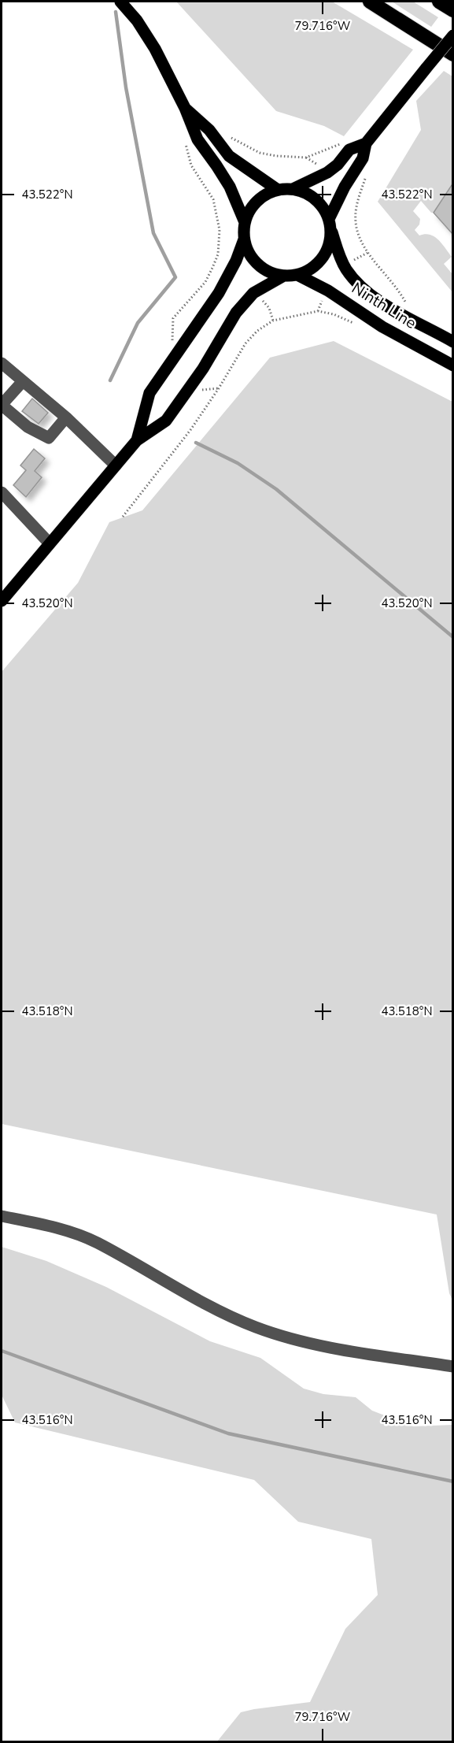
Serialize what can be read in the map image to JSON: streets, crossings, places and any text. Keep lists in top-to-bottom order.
{
  "streets": {
    "main road": ["Ninth Line"]
  },
  "coordinates": [
    "79.716°W",
    "43.522°N",
    "43.520°N",
    "43.518°N",
    "43.516°N"
  ]
}
